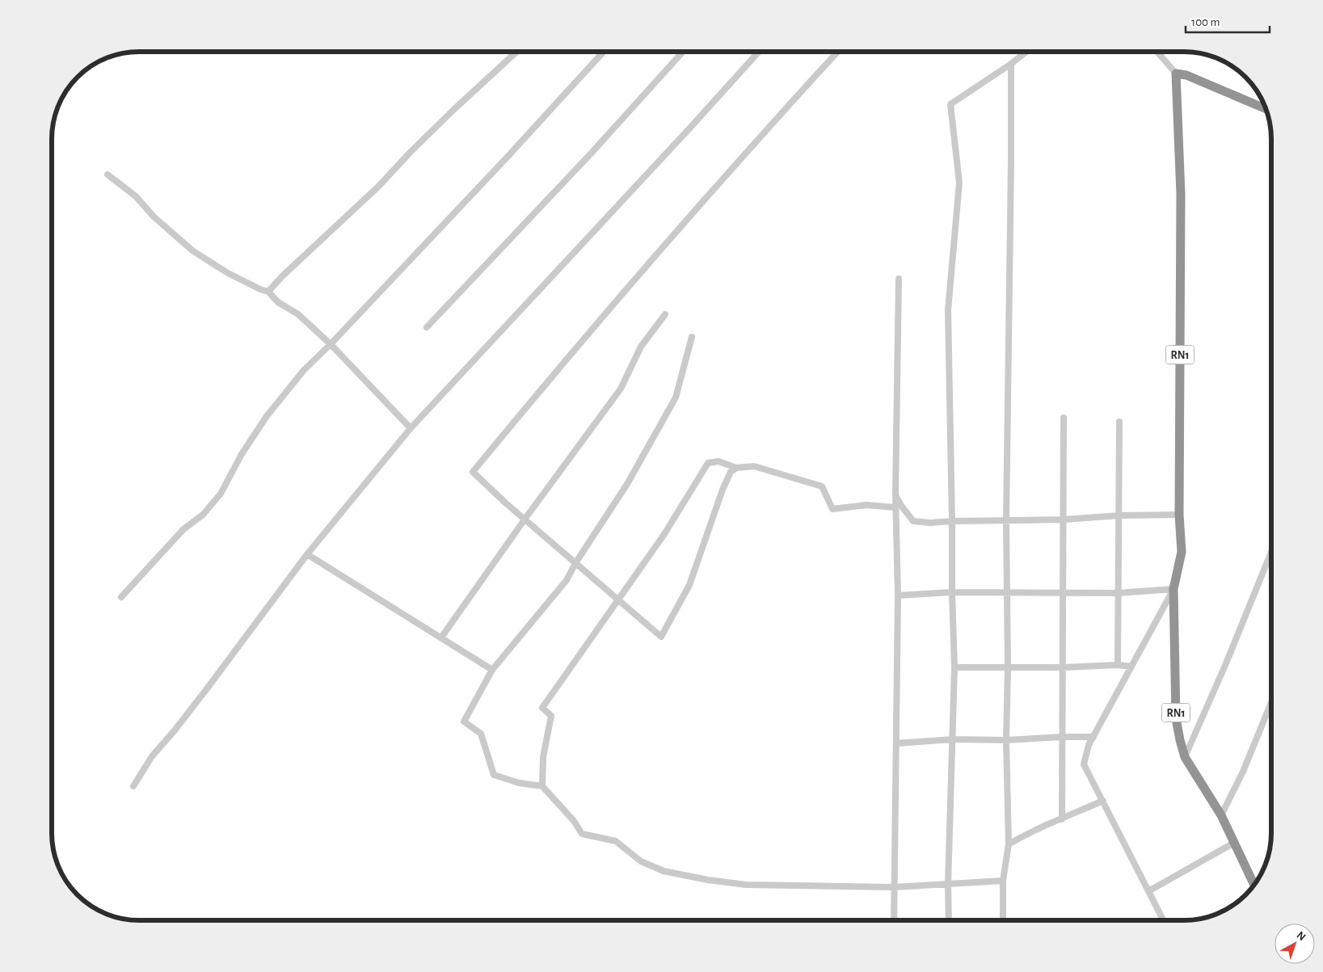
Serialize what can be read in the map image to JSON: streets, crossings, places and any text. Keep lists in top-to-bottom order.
{
  "streets": {
    "highway": ["RN1"]
  },
  "scale_bar": "100 m",
  "north": "top right"
}
